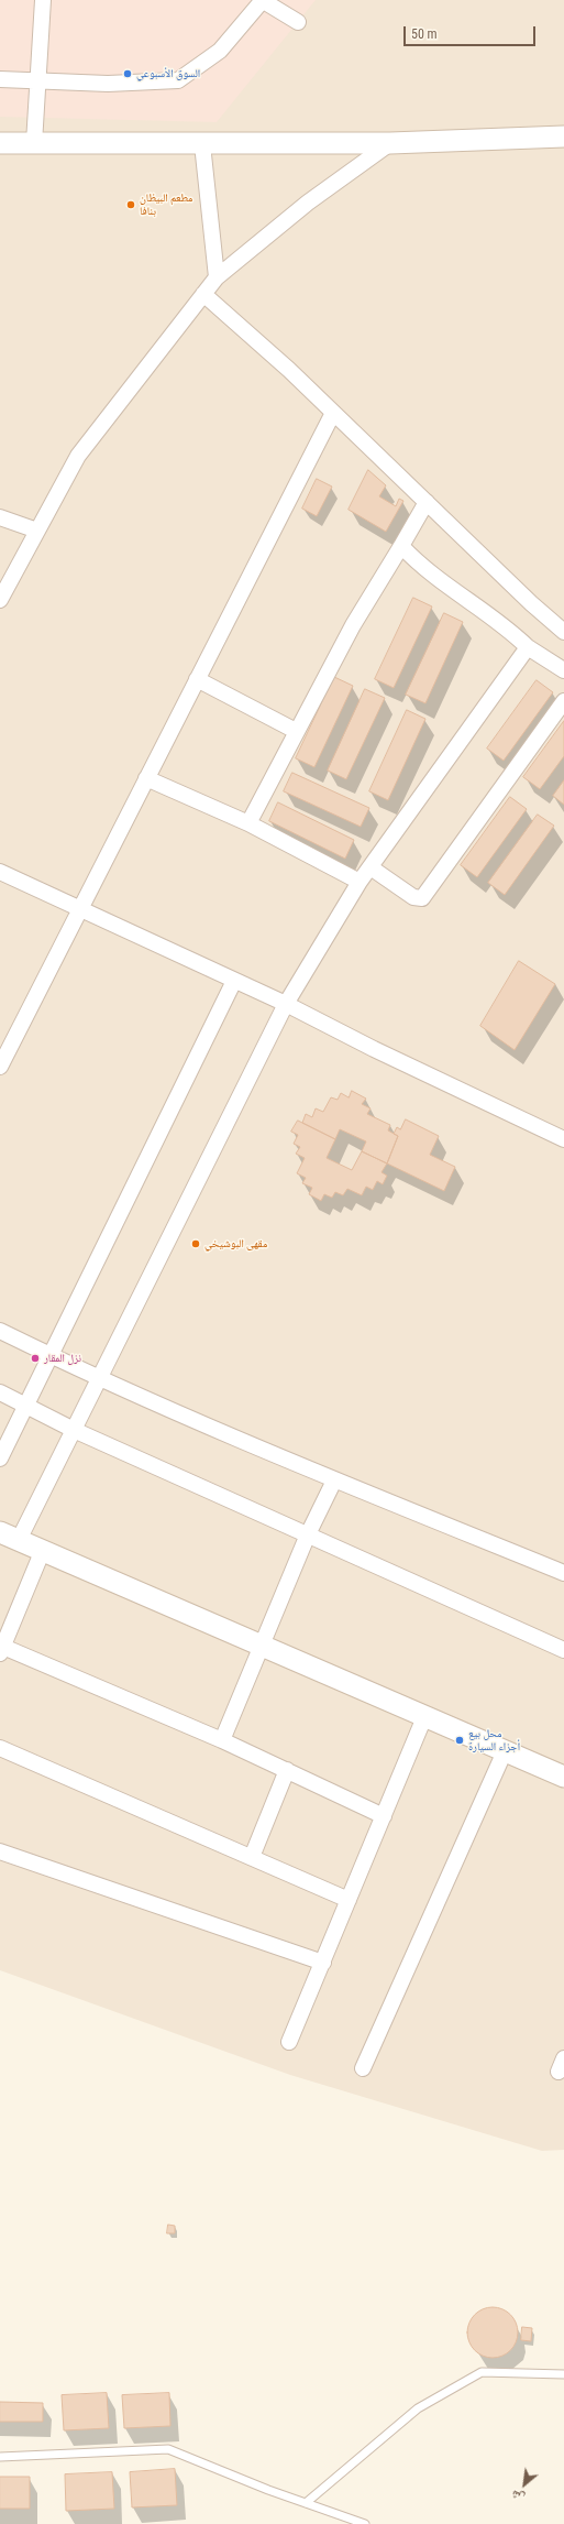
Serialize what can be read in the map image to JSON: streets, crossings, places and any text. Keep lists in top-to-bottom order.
{
  "places": [
    "السوق الأسبوعي",
    "مطعم البيظان بنافا",
    "مقهى البوشيخي",
    "نزل المقار",
    "محل بيع أجزاء السيارة"
  ],
  "scale_bar": "50 m",
  "north": "bottom left"
}
